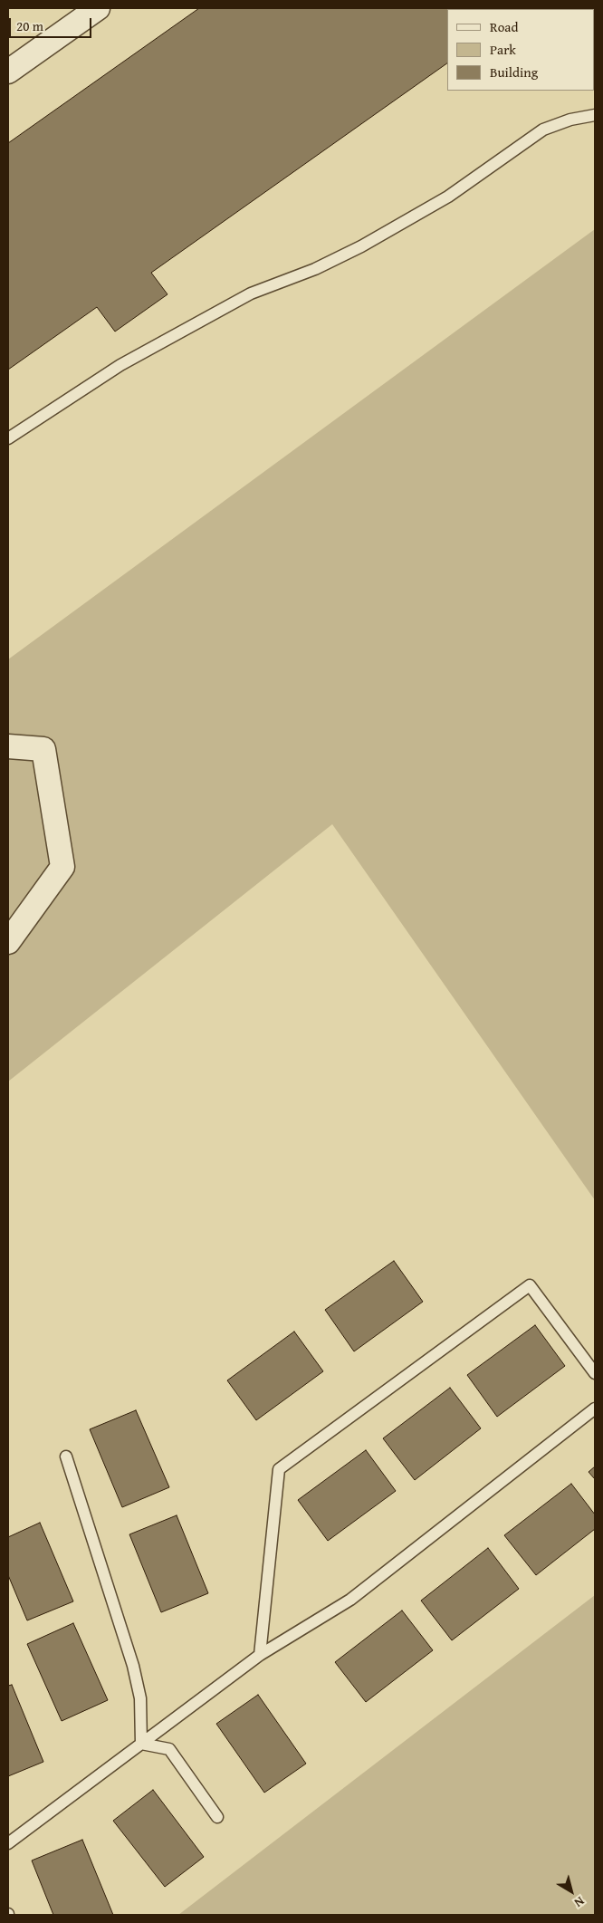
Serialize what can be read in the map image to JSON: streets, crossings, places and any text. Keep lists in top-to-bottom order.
{
  "legend": ["Road", "Park", "Building"],
  "scale_bar": "20 m",
  "north": "bottom right"
}
